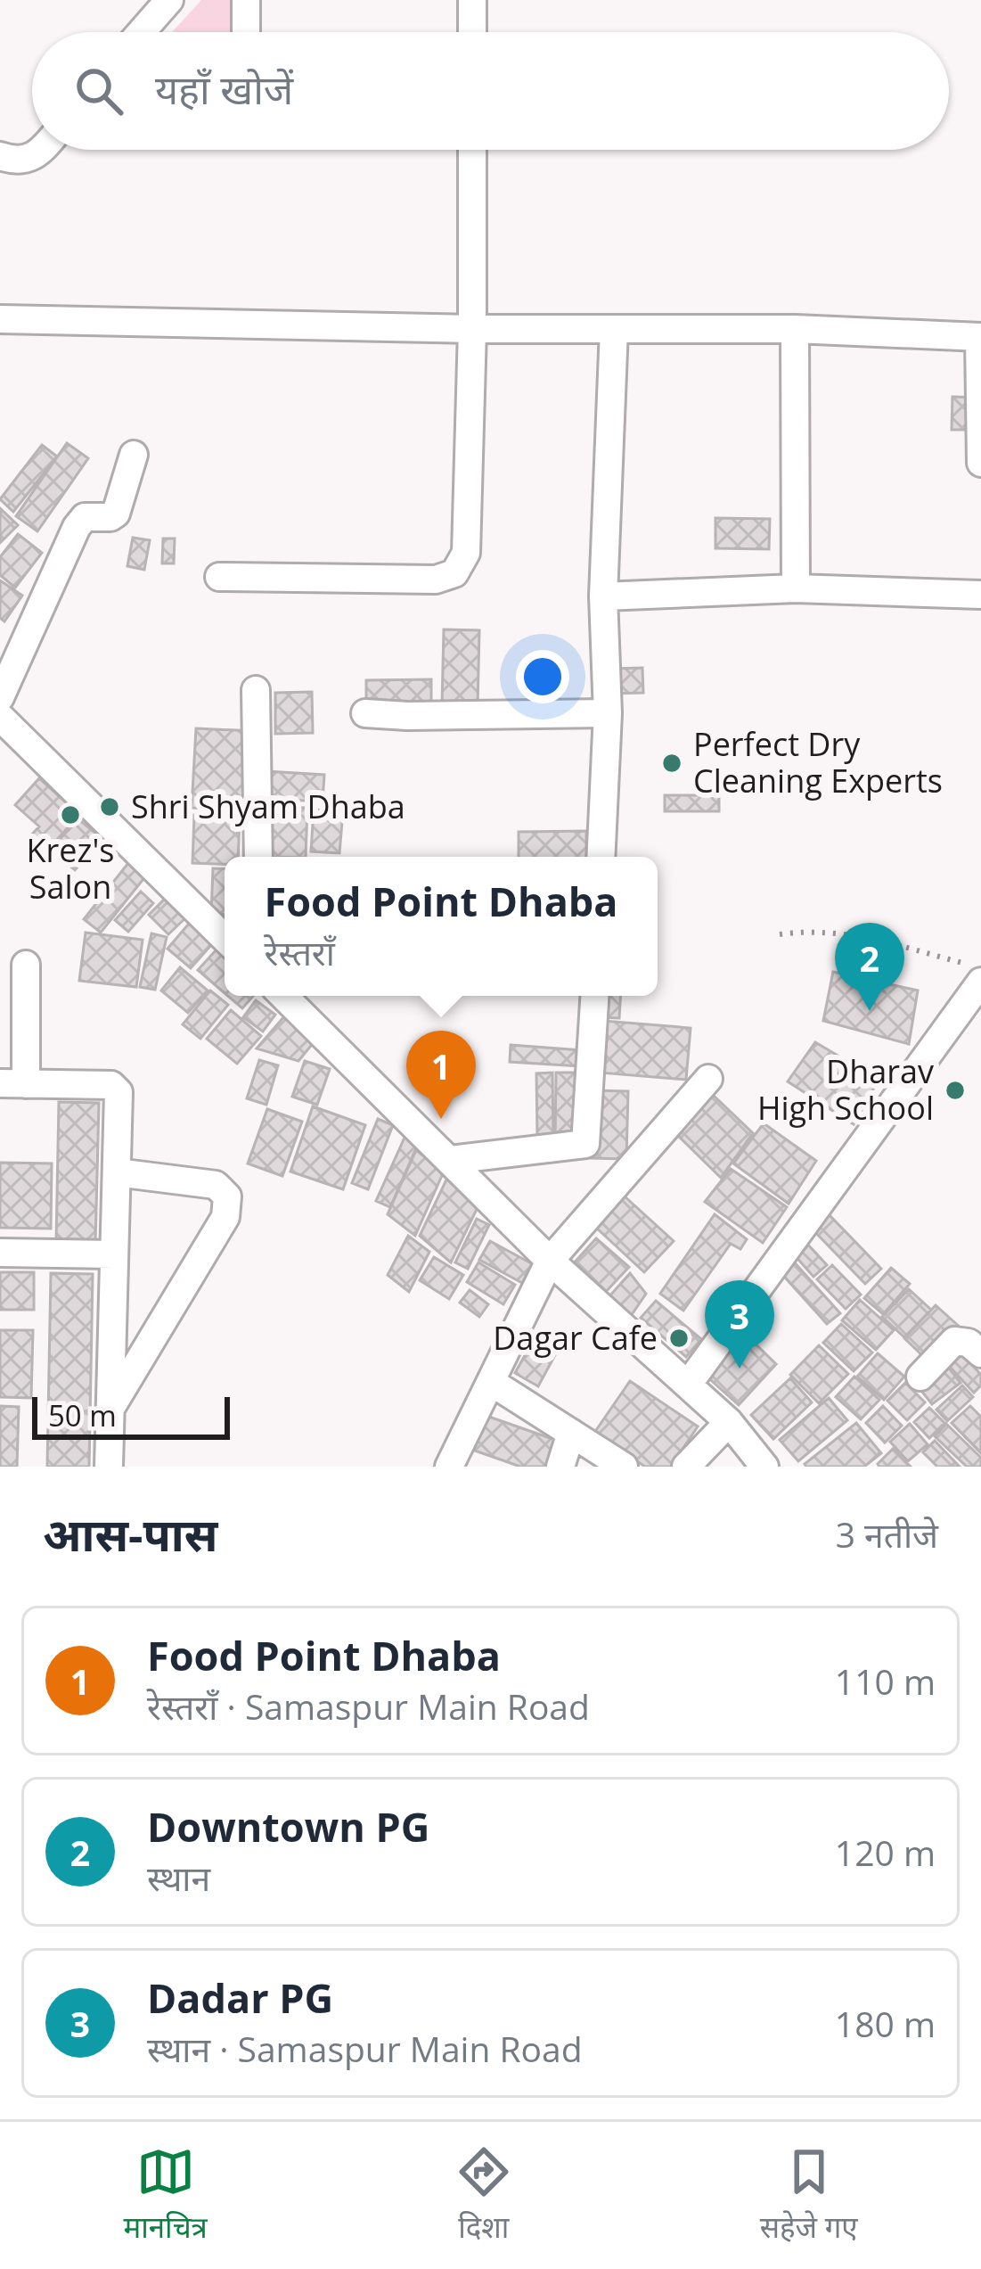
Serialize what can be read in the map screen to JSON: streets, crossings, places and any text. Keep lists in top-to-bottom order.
{
  "places": [
    "Perfect Dry Cleaning Experts",
    "Shri Shyam Dhaba",
    "Krez's Salon",
    "Dharav High School",
    "Dagar Cafe"
  ],
  "scale_bar": "50 m",
  "page": {
    "search": "यहाँ खोजें",
    "popup": ["Food Point Dhaba", "रेस्तराँ"],
    "pins": ["2", "1", "3"],
    "scale": "50 m",
    "heading": ["आस-पास", "3 नतीजे"],
    "list": [
      {
        "mark": "1",
        "name": "Food Point Dhaba",
        "note": "रेस्तराँ · Samaspur Main Road",
        "value": "110 m"
      },
      {
        "mark": "2",
        "name": "Downtown PG",
        "note": "स्थान",
        "value": "120 m"
      },
      {
        "mark": "3",
        "name": "Dadar PG",
        "note": "स्थान · Samaspur Main Road",
        "value": "180 m"
      }
    ],
    "nav": ["मानचित्र", "दिशा", "सहेजे गए"]
  }
}
